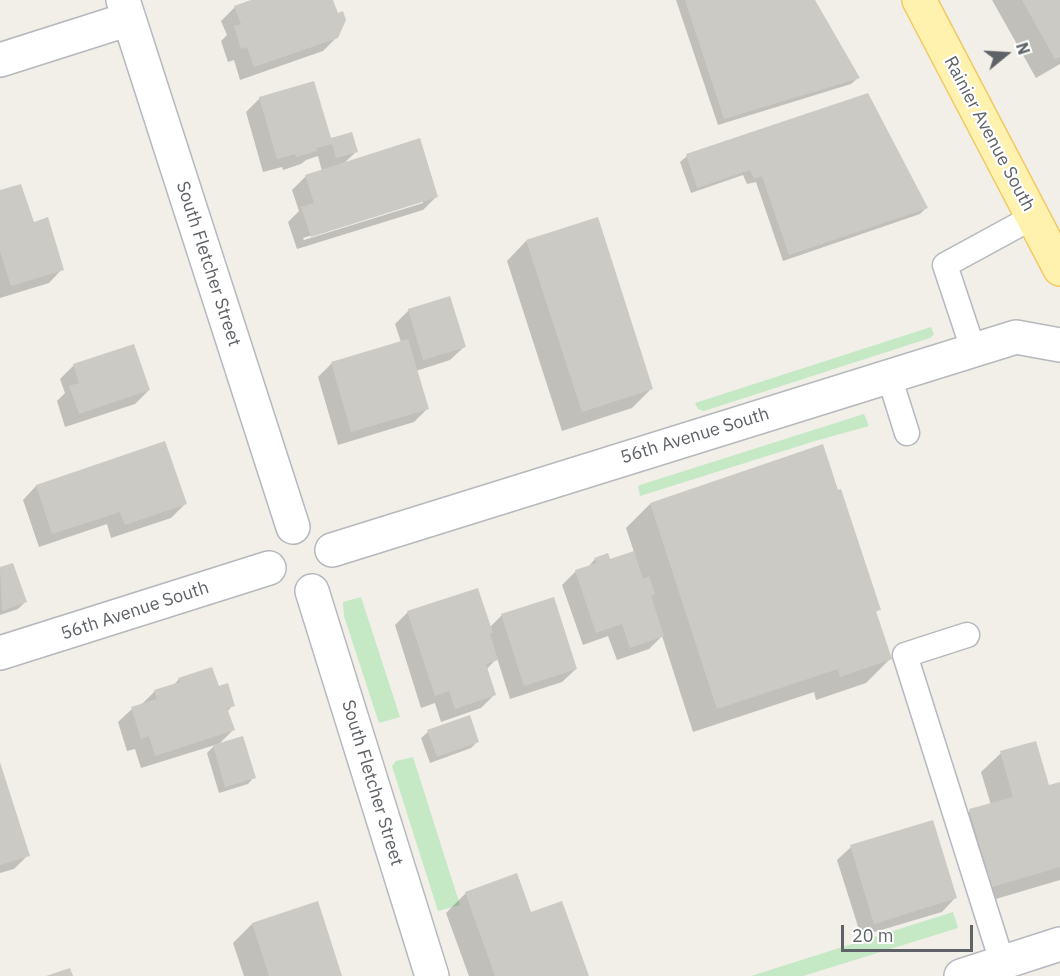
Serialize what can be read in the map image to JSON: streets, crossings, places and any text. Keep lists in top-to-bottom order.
{
  "streets": {
    "main road": ["Rainier Avenue South"],
    "street": ["South Fletcher Street", "56th Avenue South"]
  },
  "crossings": [
    ["South Fletcher Street", "56th Avenue South"]
  ],
  "scale_bar": "20 m",
  "north": "right"
}
